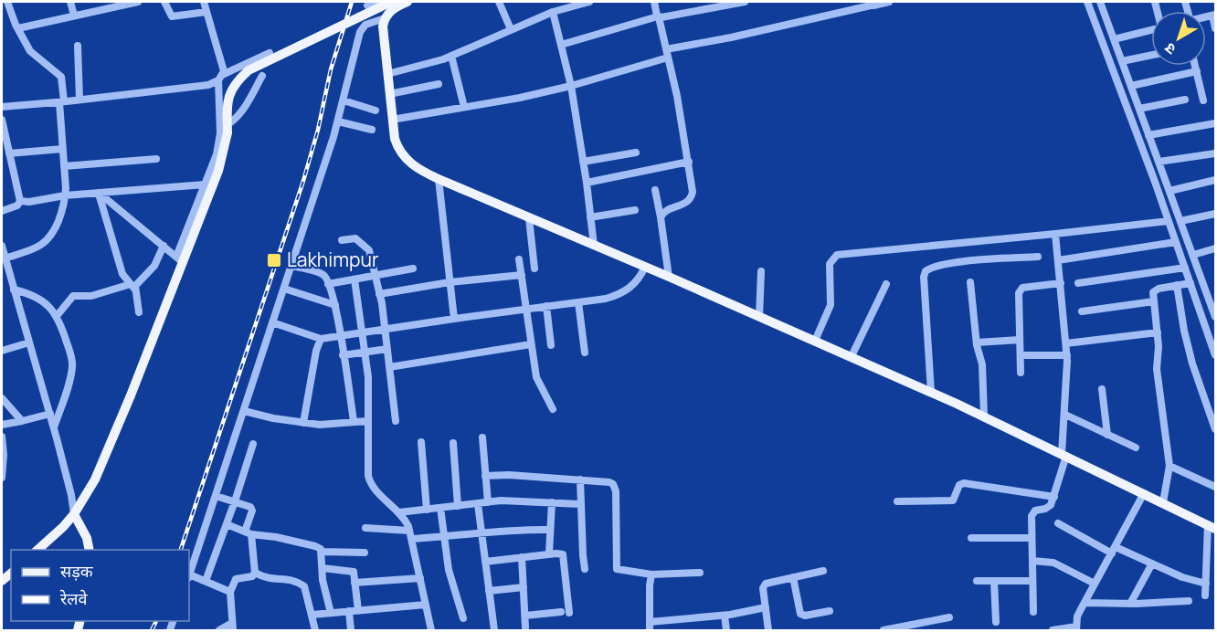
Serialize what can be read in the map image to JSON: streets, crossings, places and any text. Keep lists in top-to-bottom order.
{
  "places": {
    "transit": ["Lakhimpur"]
  },
  "legend": ["सड़क", "रेलवे"],
  "north": "bottom left"
}
